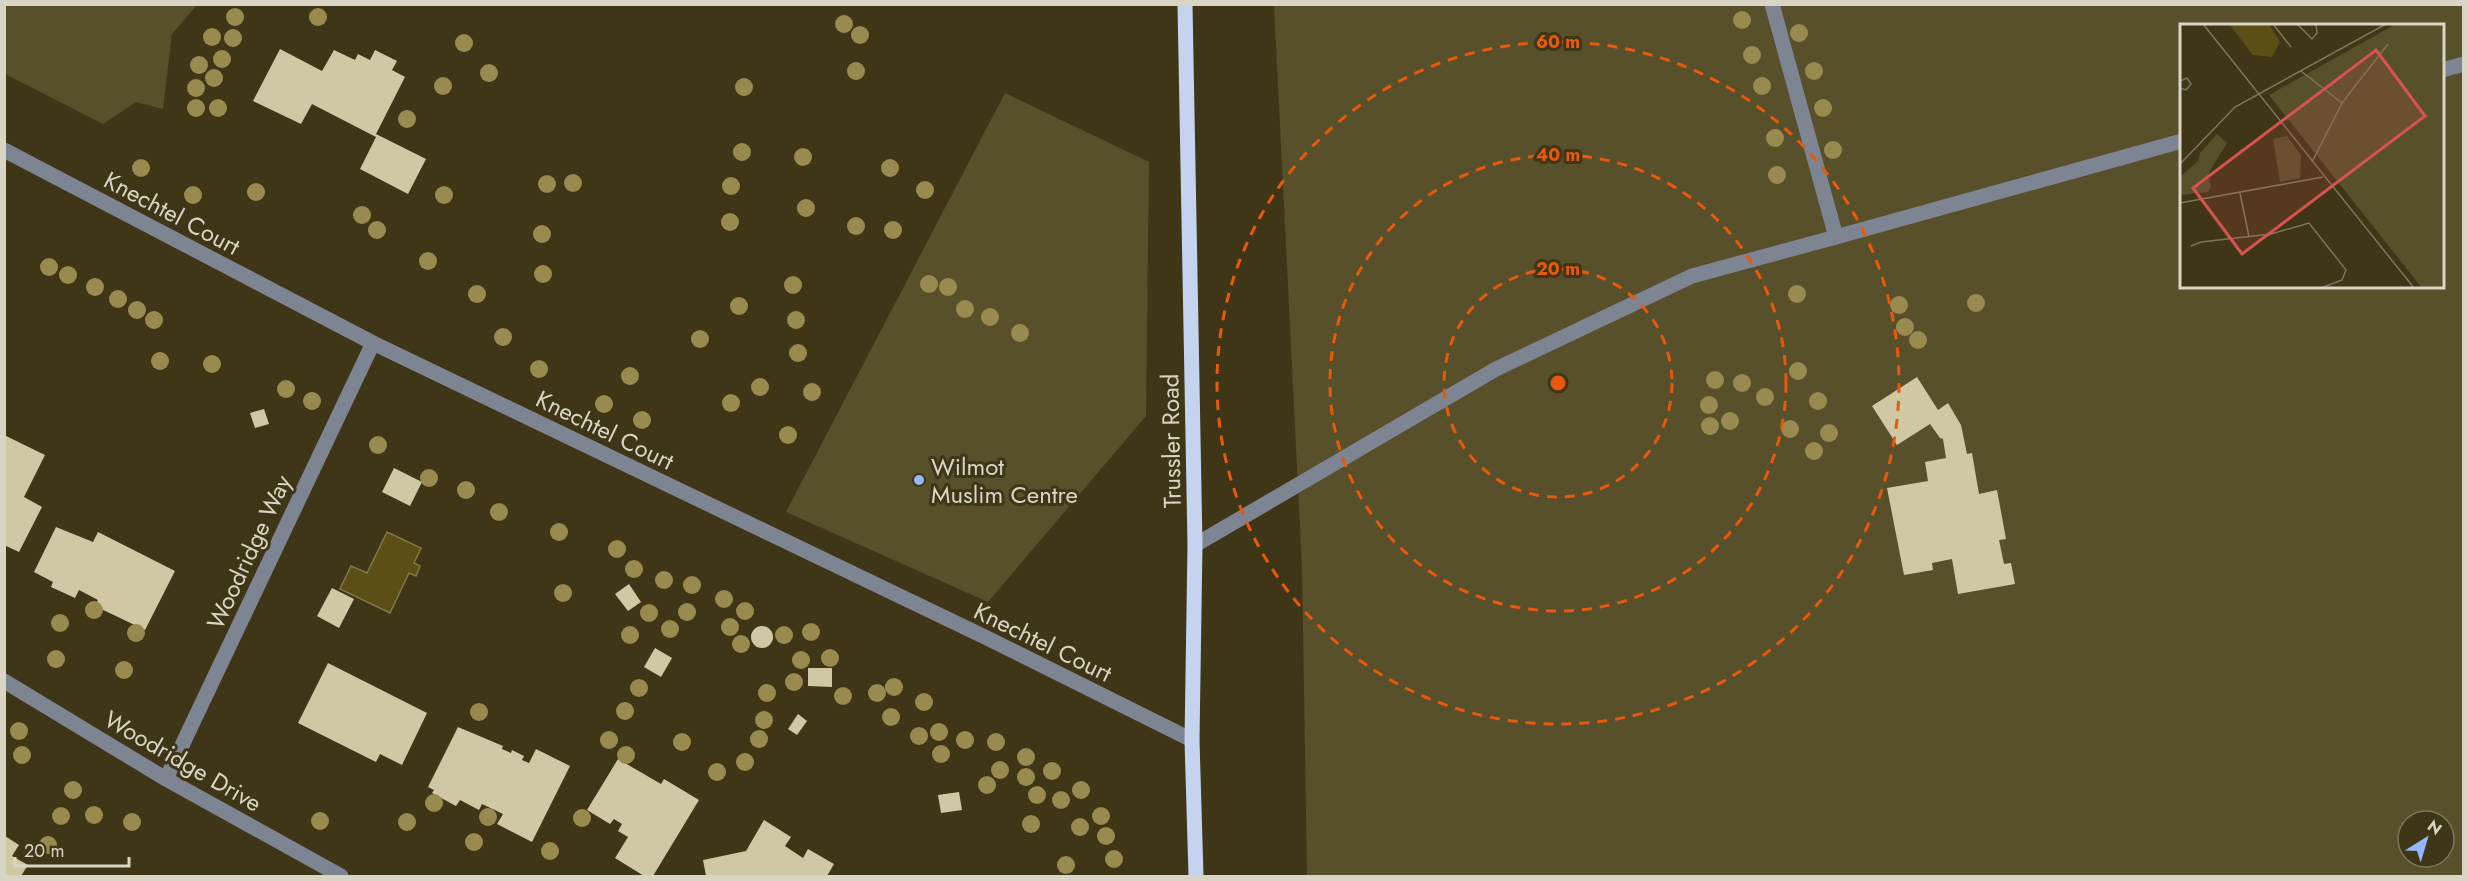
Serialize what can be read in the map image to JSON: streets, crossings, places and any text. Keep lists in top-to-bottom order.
{
  "streets": {
    "main road": ["Trussler Road"],
    "street": ["Knechtel Court", "Woodridge Way", "Woodridge Drive"]
  },
  "crossings": [
    ["Knechtel Court", "Trussler Road"],
    ["Knechtel Court", "Woodridge Way"],
    ["Woodridge Way", "Woodridge Drive"]
  ],
  "places": ["Wilmot Muslim Centre"],
  "scale_bar": "20 m",
  "north": "top right",
  "rings": ["60 m", "40 m", "20 m"]
}
